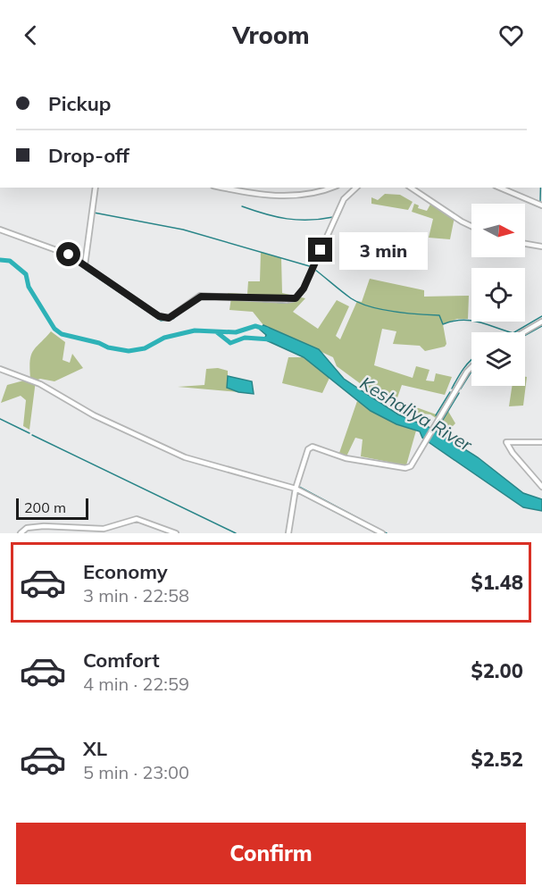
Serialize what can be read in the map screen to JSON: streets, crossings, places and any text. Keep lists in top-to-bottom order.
{
  "water": ["Keshaliya River"],
  "scale_bar": "200 m",
  "north": "right",
  "page": {
    "header": "Vroom",
    "banner": ["Pickup", "Drop-off"],
    "bubble": "3 min",
    "scale": "200 m",
    "list": [
      {
        "name": "Economy",
        "note": "3 min · 22:58",
        "value": "$1.48"
      },
      {
        "name": "Comfort",
        "note": "4 min · 22:59",
        "value": "$2.00"
      },
      {
        "name": "XL",
        "note": "5 min · 23:00",
        "value": "$2.52"
      }
    ],
    "buttons": "Confirm"
  }
}
